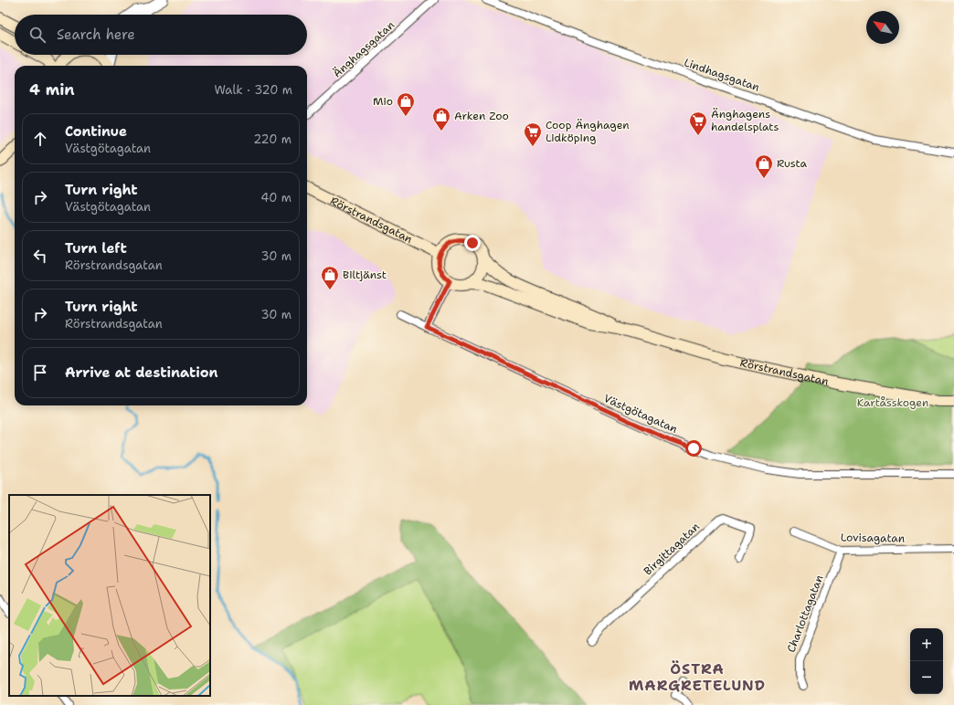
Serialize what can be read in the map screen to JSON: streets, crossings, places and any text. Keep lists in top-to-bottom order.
{
  "streets": {
    "main road": ["Rörstrandsgatan"],
    "street": [
      "Änghagsgatan",
      "Lindhagsgatan",
      "Västgötagatan",
      "Lovisagatan",
      "Birgittagatan",
      "Charlottagatan"
    ]
  },
  "crossings": [
    ["Lovisagatan", "Charlottagatan"]
  ],
  "districts": ["ÖSTRA MARGRETELUND"],
  "parks": ["Kartåsskogen"],
  "places": {
    "shop": [
      "Mio",
      "Arken Zoo",
      "Rusta",
      "Biltjänst"
    ],
    "supermarket": ["Änghagens handelsplats", "Coop Änghagen Lidköping"]
  },
  "north": "top left",
  "page": {
    "search": "Search here",
    "heading": ["4 min", "Walk · 320 m"],
    "list": [
      ["Continue", "Västgötagatan", "220 m"],
      ["Turn right", "Västgötagatan", "40 m"],
      ["Turn left", "Rörstrandsgatan", "30 m"],
      ["Turn right", "Rörstrandsgatan", "30 m"],
      "Arrive at destination"
    ],
    "map_buttons": ["+", "−"]
  }
}
